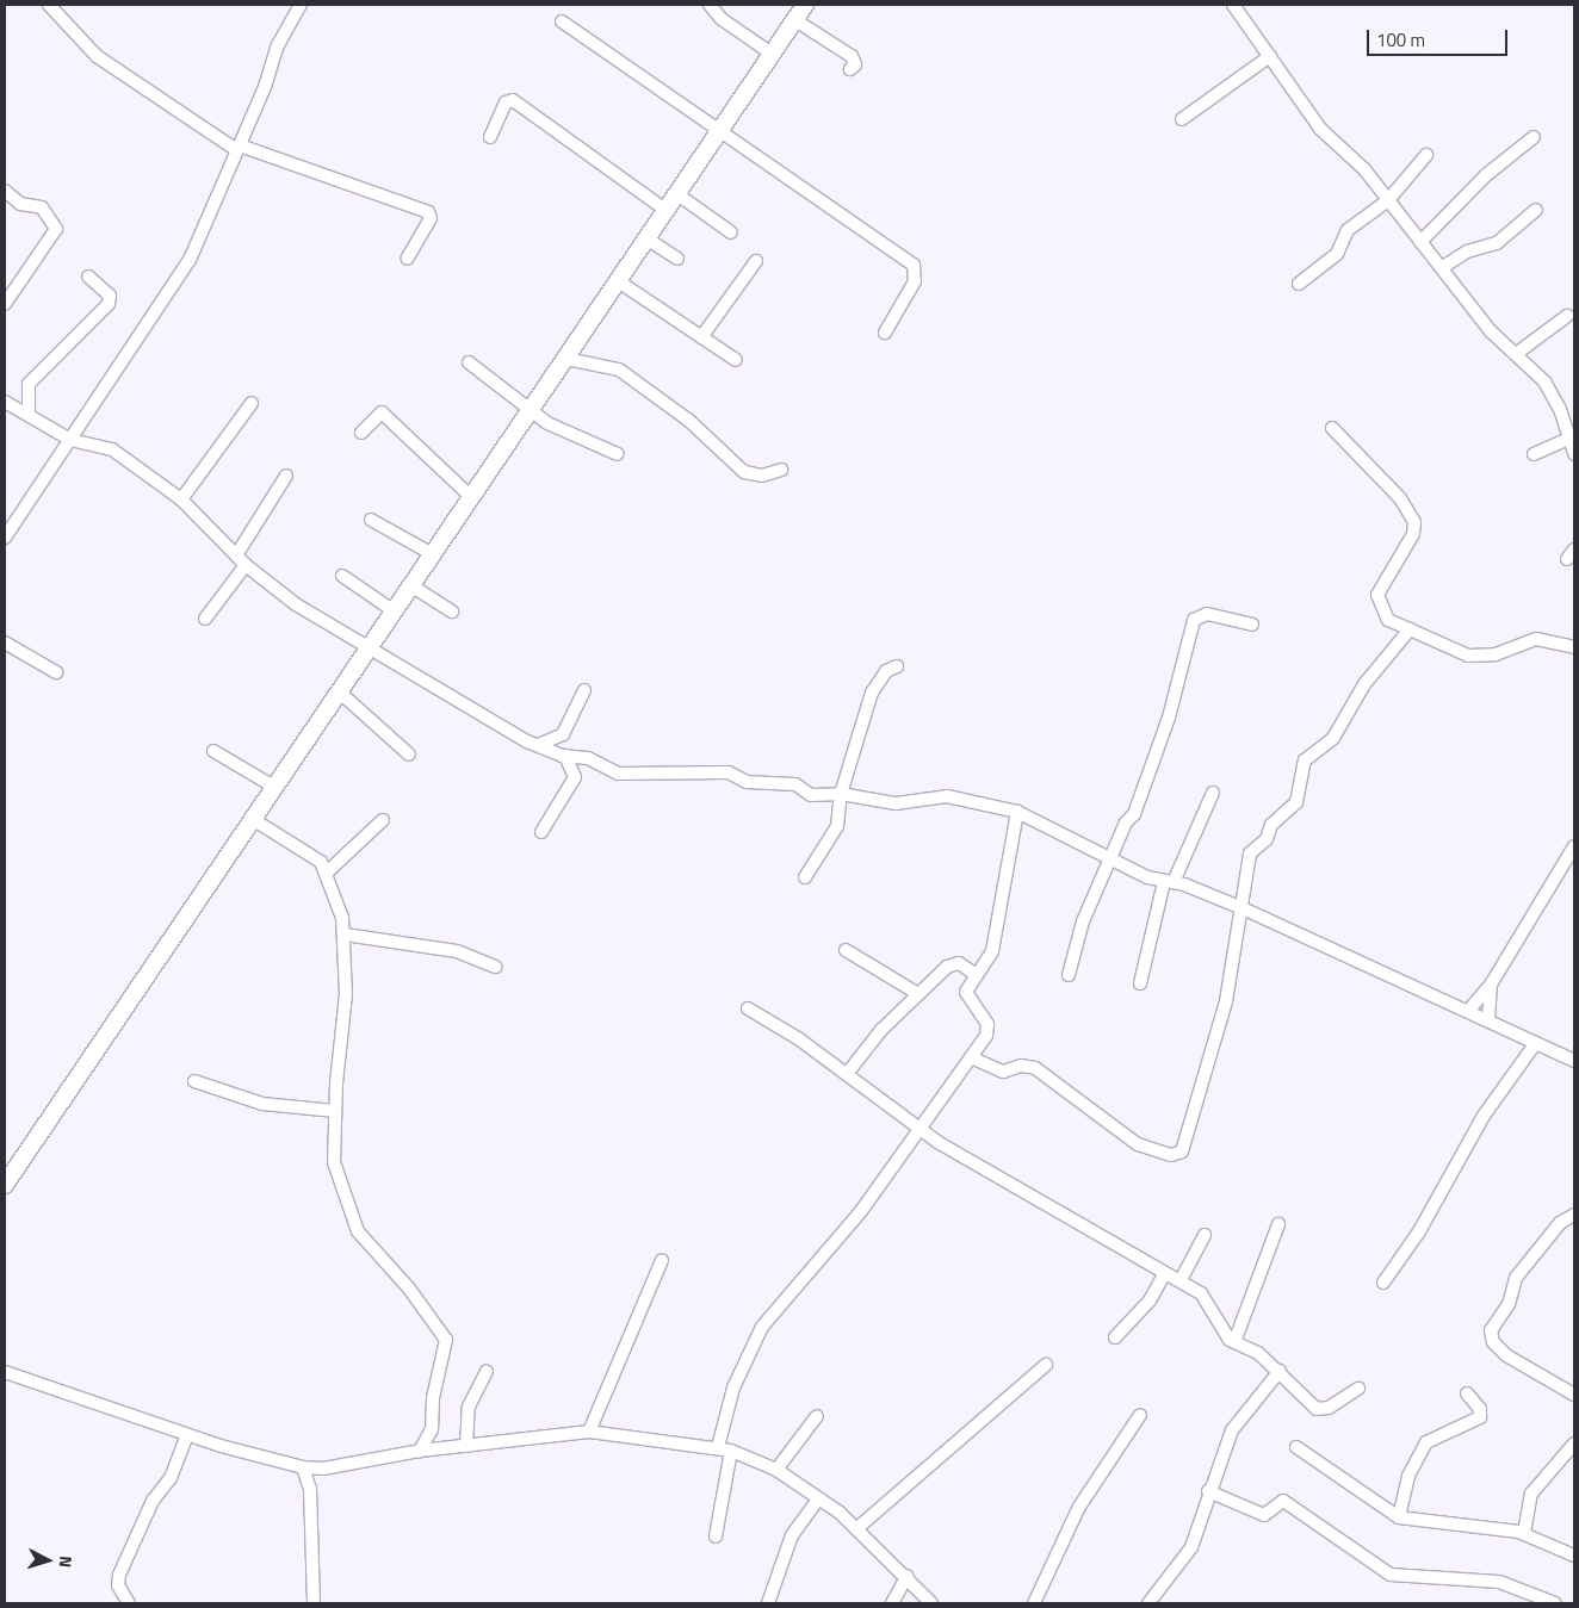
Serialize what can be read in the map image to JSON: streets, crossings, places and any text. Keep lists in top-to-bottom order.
{
  "scale_bar": "100 m",
  "north": "right"
}
